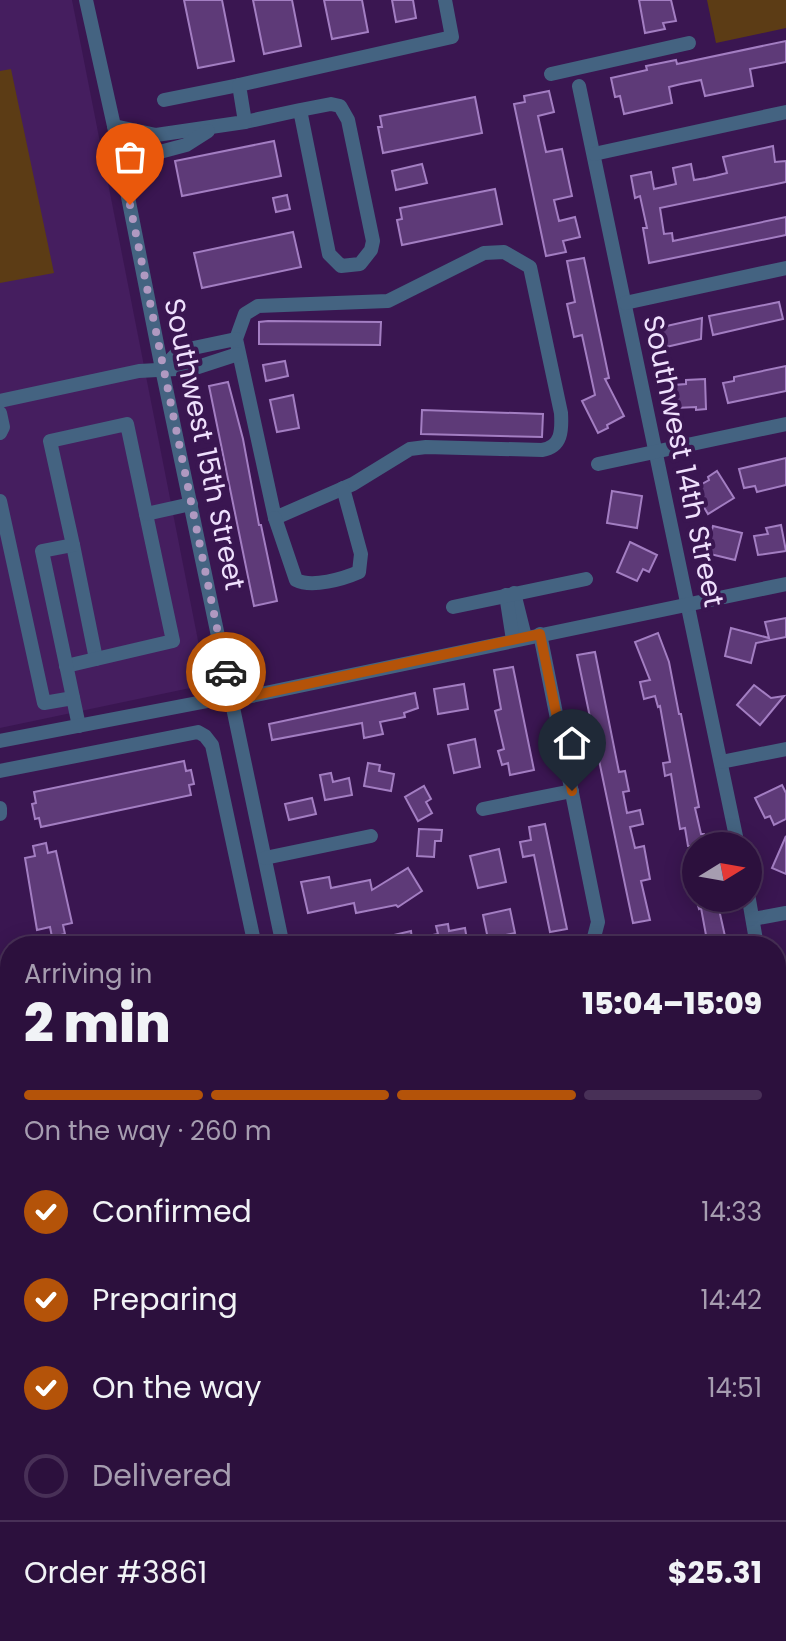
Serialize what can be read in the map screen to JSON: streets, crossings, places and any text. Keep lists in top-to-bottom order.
{
  "streets": {
    "street": ["Southwest 15th Street", "Southwest 14th Street"]
  },
  "north": "right",
  "page": {
    "heading": ["2 min", "Arriving in", "15:04–15:09"],
    "panel": ["Order #3861", "$25.31"],
    "bar": "On the way · 260 m",
    "list": [
      ["Confirmed", "14:33"],
      ["Preparing", "14:42"],
      ["On the way", "14:51"],
      "Delivered"
    ]
  }
}
